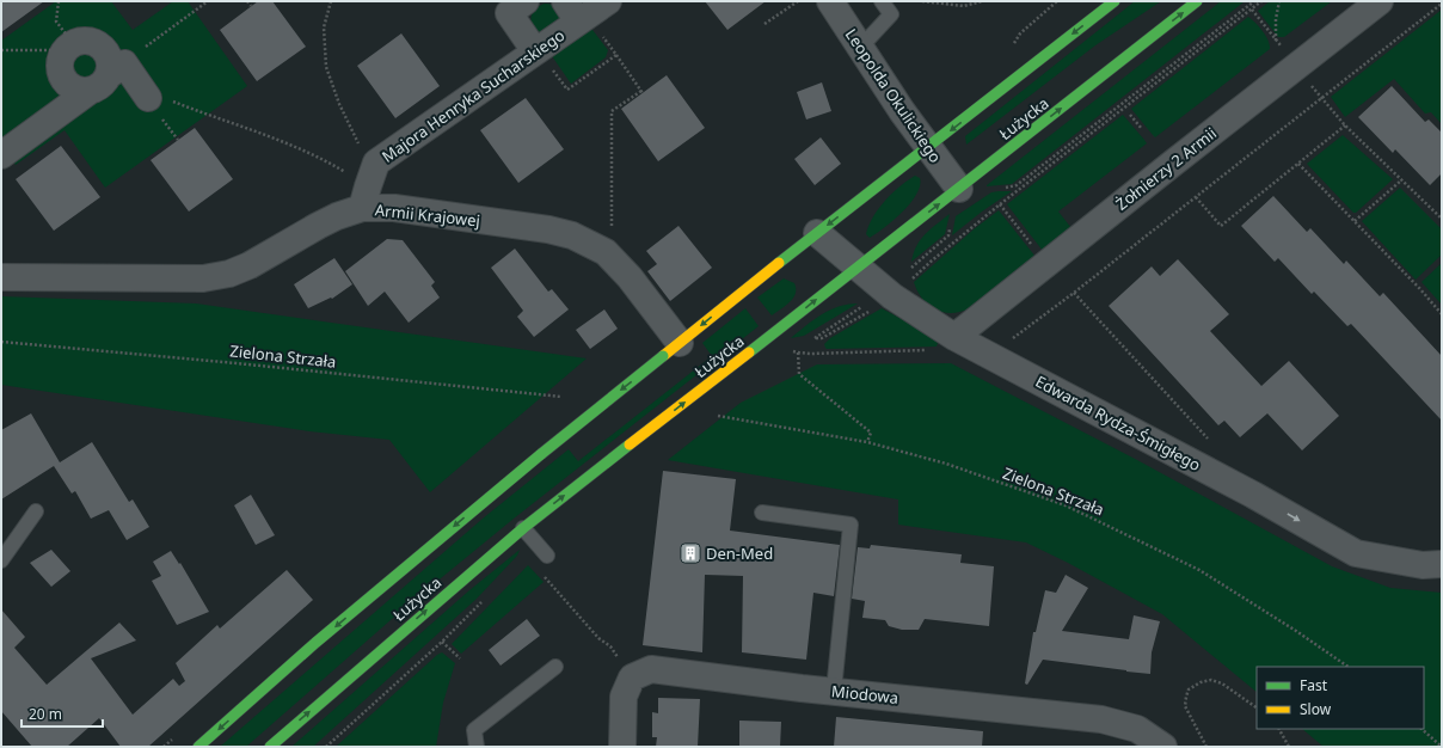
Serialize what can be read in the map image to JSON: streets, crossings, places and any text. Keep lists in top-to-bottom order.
{
  "streets": {
    "main road": ["Łużycka"],
    "street": [
      "Majora Henryka Sucharskiego",
      "Leopolda Okulickiego",
      "Żołnierzy 2 Armii",
      "Armii Krajowej",
      "Edwarda Rydza-Śmigłego",
      "Miodowa"
    ],
    "path": ["Zielona Strzała"]
  },
  "crossings": [
    ["Majora Henryka Sucharskiego", "Armii Krajowej"],
    ["Leopolda Okulickiego", "Łużycka"],
    ["Łużycka", "Armii Krajowej"],
    ["Łużycka", "Edwarda Rydza-Śmigłego"],
    ["Żołnierzy 2 Armii", "Edwarda Rydza-Śmigłego"]
  ],
  "one_way": ["Edwarda Rydza-Śmigłego"],
  "places": {
    "building": ["Den-Med"]
  },
  "legend": ["Fast", "Slow"],
  "scale_bar": "20 m"
}
